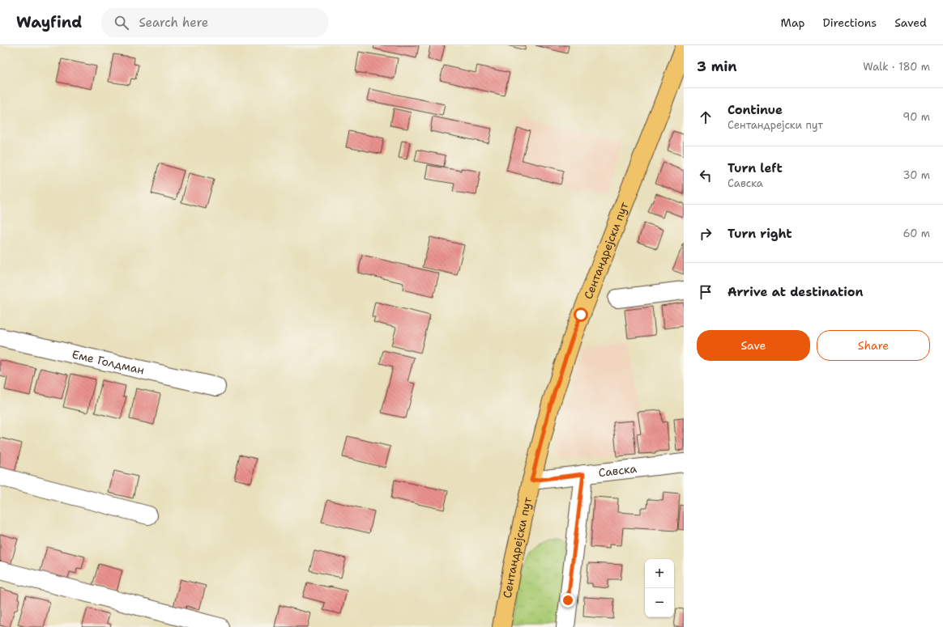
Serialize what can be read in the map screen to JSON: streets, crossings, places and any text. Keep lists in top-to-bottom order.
{
  "streets": {
    "main road": ["Сентандрејски пут"],
    "street": ["Еме Голдман", "Савска"]
  },
  "crossings": [
    ["Сентандрејски пут", "Савска"]
  ],
  "page": {
    "header": "Wayfind",
    "search": "Search here",
    "nav": ["Map", "Directions", "Saved"],
    "heading": ["3 min", "Walk · 180 m"],
    "list": [
      ["Continue", "Сентандрејски пут", "90 m"],
      ["Turn left", "Савска", "30 m"],
      ["Turn right", "60 m"],
      "Arrive at destination"
    ],
    "buttons": ["Save", "Share"],
    "map_buttons": ["+", "−"]
  }
}
